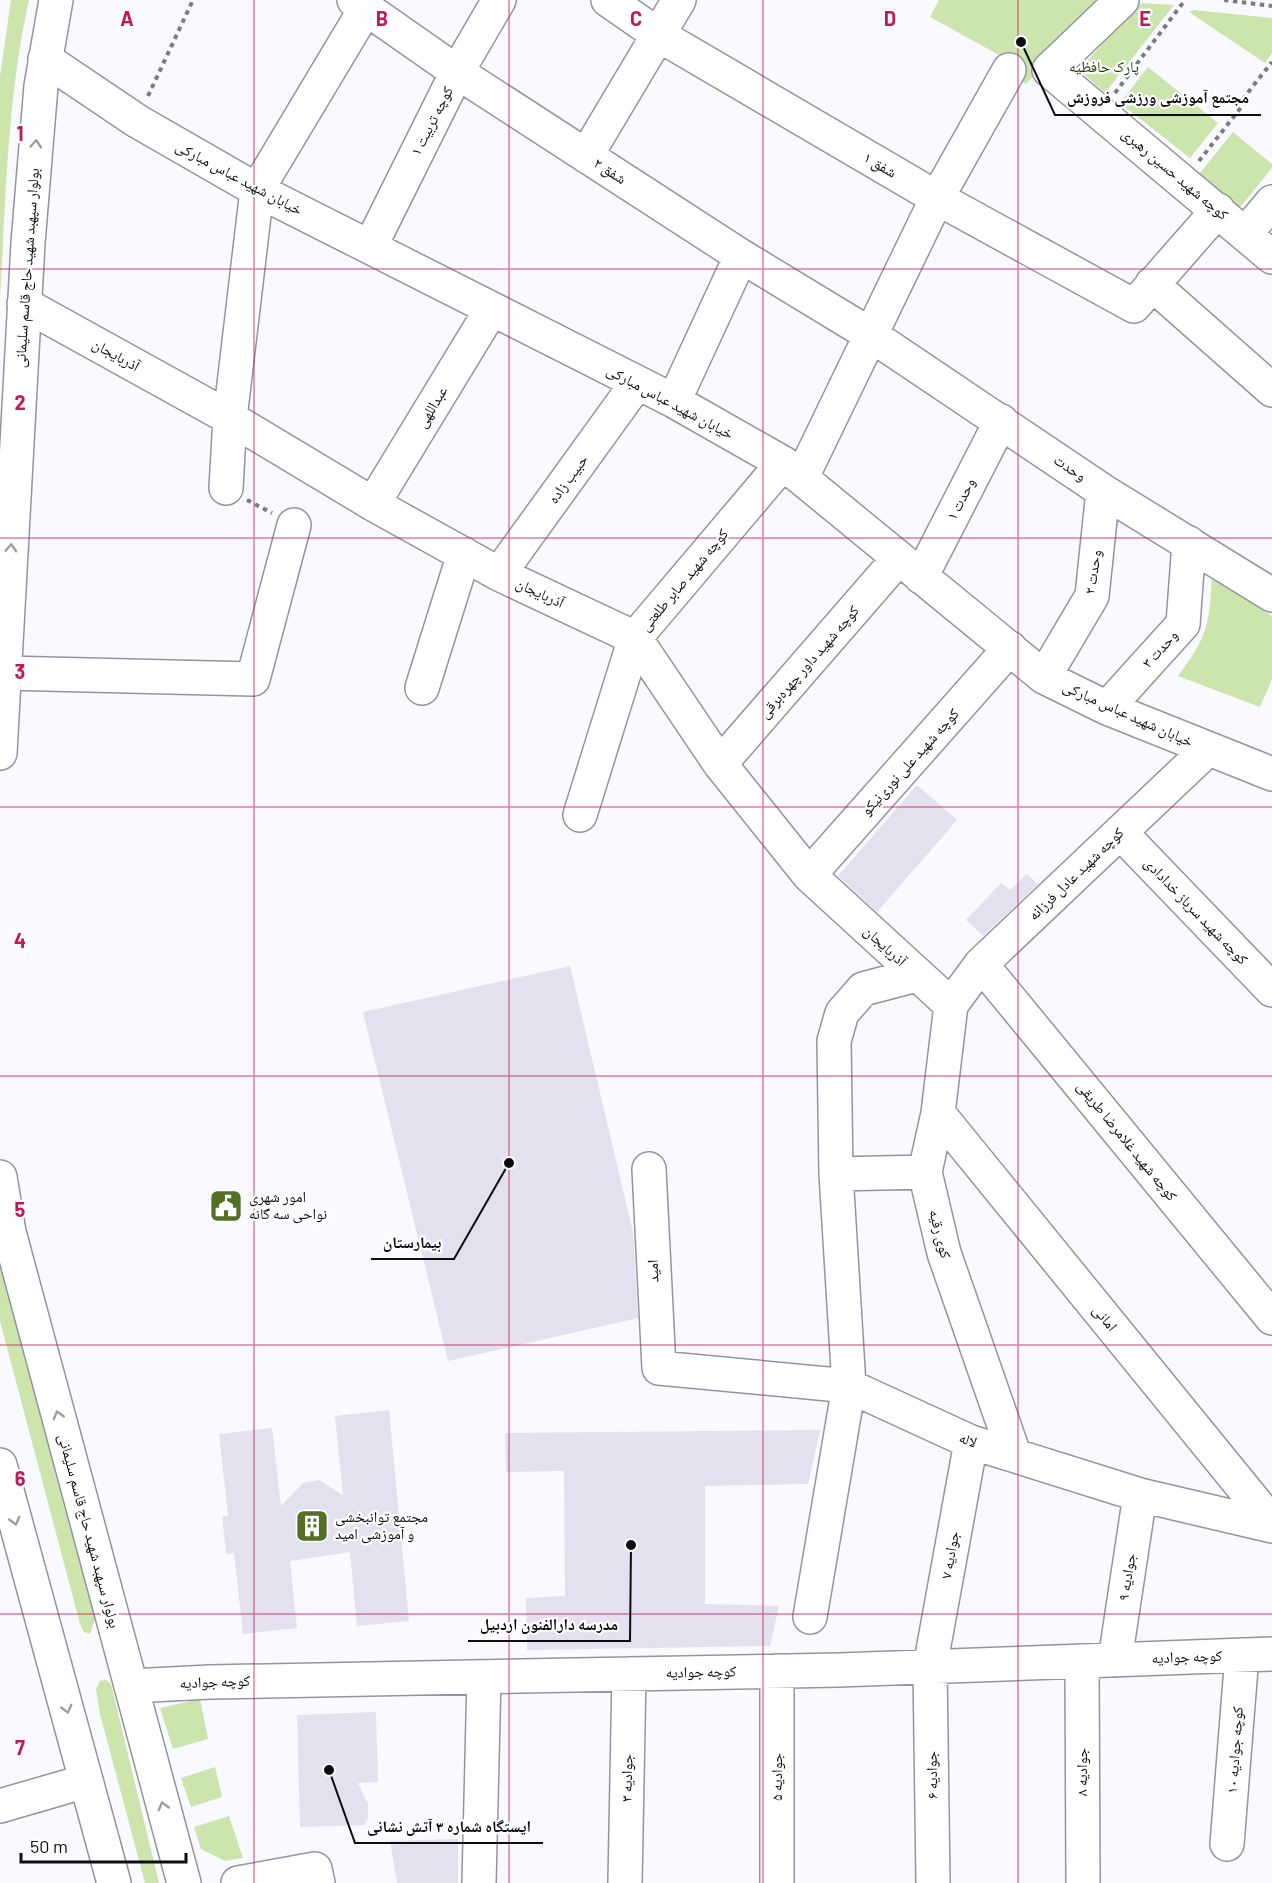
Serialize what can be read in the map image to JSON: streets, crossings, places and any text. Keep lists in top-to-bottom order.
{
  "streets": {
    "street": [
      "کوچه تربیت ۱",
      "شفق ۱",
      "شفق ۲",
      "کوچه شهید حسین رهبری",
      "خیابان شهید عباس مبارکی",
      "بولوار سپهبد شهید حاج قاسم سلیمانی",
      "آذربایجان",
      "عبداللهی",
      "وحدت",
      "حبیب زاده",
      "وحدت ۱",
      "وحدت ۲",
      "کوچه شهید صابر طلعتی",
      "وحدت ۳",
      "کوچه شهید داور چهره‌برقی",
      "کوچه شهید علی نوری‌نیکو",
      "کوچه شهید عادل فرزانه",
      "کوچه شهید سرباز خدادادی",
      "کوچه شهید غلامرضا طریقی",
      "کوی رقیه",
      "امید",
      "امانی",
      "لاله",
      "جوادیه ۷",
      "جوادیه ۹",
      "کوچه جوادیه",
      "کوچه جوادیه ۱۰",
      "جوادیه ۸",
      "جوادیه ۶",
      "جوادیه ۵",
      "جوادیه ۳"
    ]
  },
  "crossings": [
    ["کوچه تربیت ۱", "شفق ۲"],
    ["کوچه تربیت ۱", "خیابان شهید عباس مبارکی"],
    ["شفق ۲", "وحدت"],
    ["خیابان شهید عباس مبارکی", "بولوار سپهبد شهید حاج قاسم سلیمانی"],
    ["خیابان شهید عباس مبارکی", "عبداللهی"],
    ["خیابان شهید عباس مبارکی", "حبیب زاده"],
    ["خیابان شهید عباس مبارکی", "وحدت ۱"],
    ["خیابان شهید عباس مبارکی", "وحدت ۲"],
    ["خیابان شهید عباس مبارکی", "کوچه شهید صابر طلعتی"],
    ["خیابان شهید عباس مبارکی", "وحدت ۳"],
    ["خیابان شهید عباس مبارکی", "کوچه شهید داور چهره‌برقی"],
    ["خیابان شهید عباس مبارکی", "کوچه شهید علی نوری‌نیکو"],
    ["خیابان شهید عباس مبارکی", "کوچه شهید عادل فرزانه"],
    ["بولوار سپهبد شهید حاج قاسم سلیمانی", "آذربایجان"],
    ["بولوار سپهبد شهید حاج قاسم سلیمانی", "کوچه جوادیه"],
    ["آذربایجان", "عبداللهی"],
    ["آذربایجان", "حبیب زاده"],
    ["آذربایجان", "کوچه شهید صابر طلعتی"],
    ["آذربایجان", "کوچه شهید داور چهره‌برقی"],
    ["آذربایجان", "کوچه شهید علی نوری‌نیکو"],
    ["آذربایجان", "کوچه شهید عادل فرزانه"],
    ["آذربایجان", "کوی رقیه"],
    ["وحدت", "وحدت ۱"],
    ["وحدت", "وحدت ۲"],
    ["وحدت", "وحدت ۳"],
    ["وحدت ۱", "کوچه شهید داور چهره‌برقی"],
    ["کوچه شهید عادل فرزانه", "کوچه شهید سرباز خدادادی"],
    ["کوچه شهید عادل فرزانه", "کوچه شهید غلامرضا طریقی"],
    ["کوچه شهید عادل فرزانه", "کوی رقیه"],
    ["کوی رقیه", "امانی"],
    ["کوی رقیه", "لاله"],
    ["امید", "لاله"],
    ["امانی", "لاله"],
    ["لاله", "جوادیه ۷"],
    ["لاله", "جوادیه ۹"],
    ["جوادیه ۷", "کوچه جوادیه"],
    ["جوادیه ۷", "جوادیه ۶"],
    ["جوادیه ۹", "کوچه جوادیه"],
    ["کوچه جوادیه", "کوچه جوادیه ۱۰"],
    ["کوچه جوادیه", "جوادیه ۸"],
    ["کوچه جوادیه", "جوادیه ۶"],
    ["کوچه جوادیه", "جوادیه ۵"],
    ["کوچه جوادیه", "جوادیه ۳"]
  ],
  "parks": ["پارک حافظیه"],
  "places": {
    "other": [
      "مجتمع آموزشی ورزشی فروزش",
      "بیمارستان",
      "مدرسه دارالفنون اردبیل",
      "ایستگاه شماره ۳ آتش نشانی"
    ],
    "public building": ["امور شهری نواحی سه گانه"],
    "building": ["مجتمع توانبخشی و آموزشی امید"]
  },
  "scale_bar": "50 m",
  "grid": {
    "columns": [
      "A",
      "B",
      "C",
      "D",
      "E"
    ],
    "rows": [
      "1",
      "2",
      "3",
      "4",
      "5",
      "6",
      "7"
    ]
  }
}
